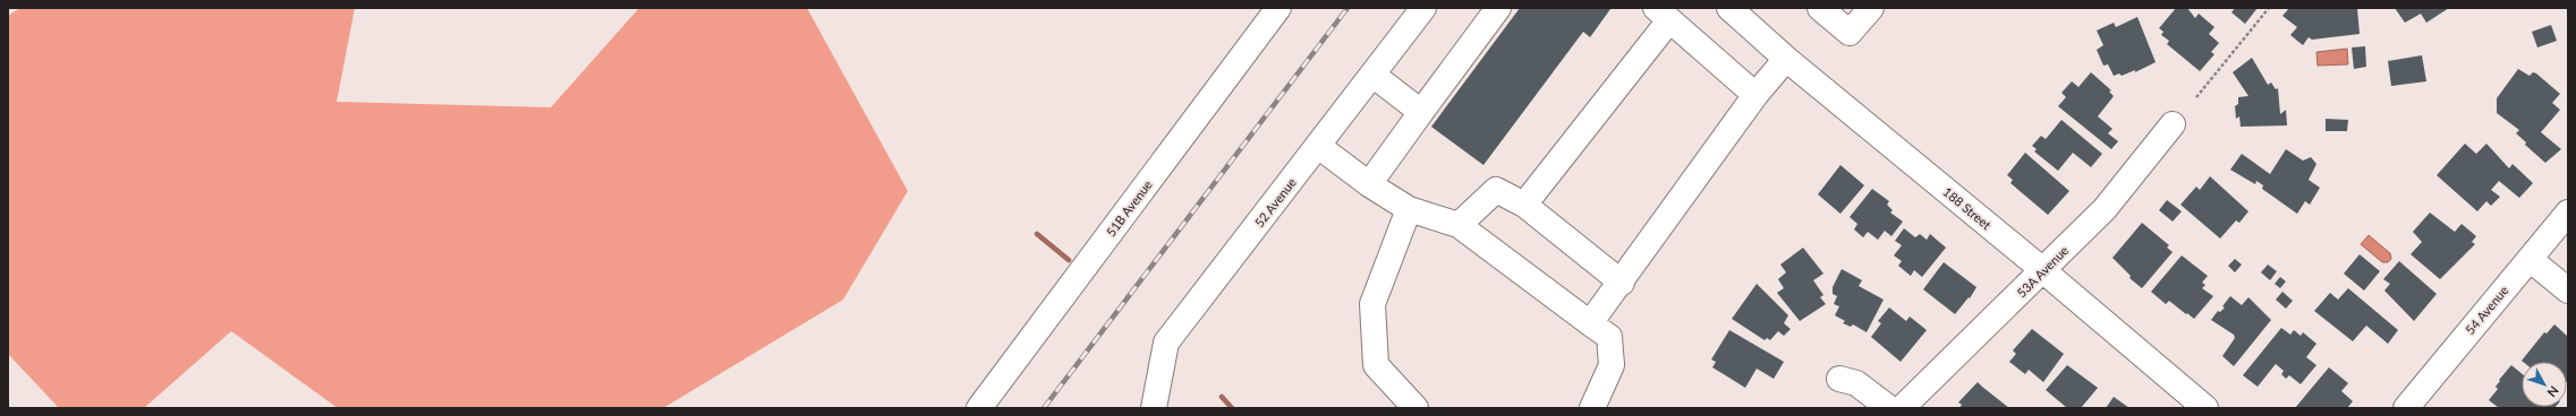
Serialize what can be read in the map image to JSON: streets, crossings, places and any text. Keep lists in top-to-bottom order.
{
  "streets": {
    "street": [
      "52 Avenue",
      "51B Avenue",
      "188 Street",
      "53A Avenue",
      "54 Avenue"
    ]
  },
  "crossings": [
    ["188 Street", "53A Avenue"]
  ],
  "north": "bottom right"
}
